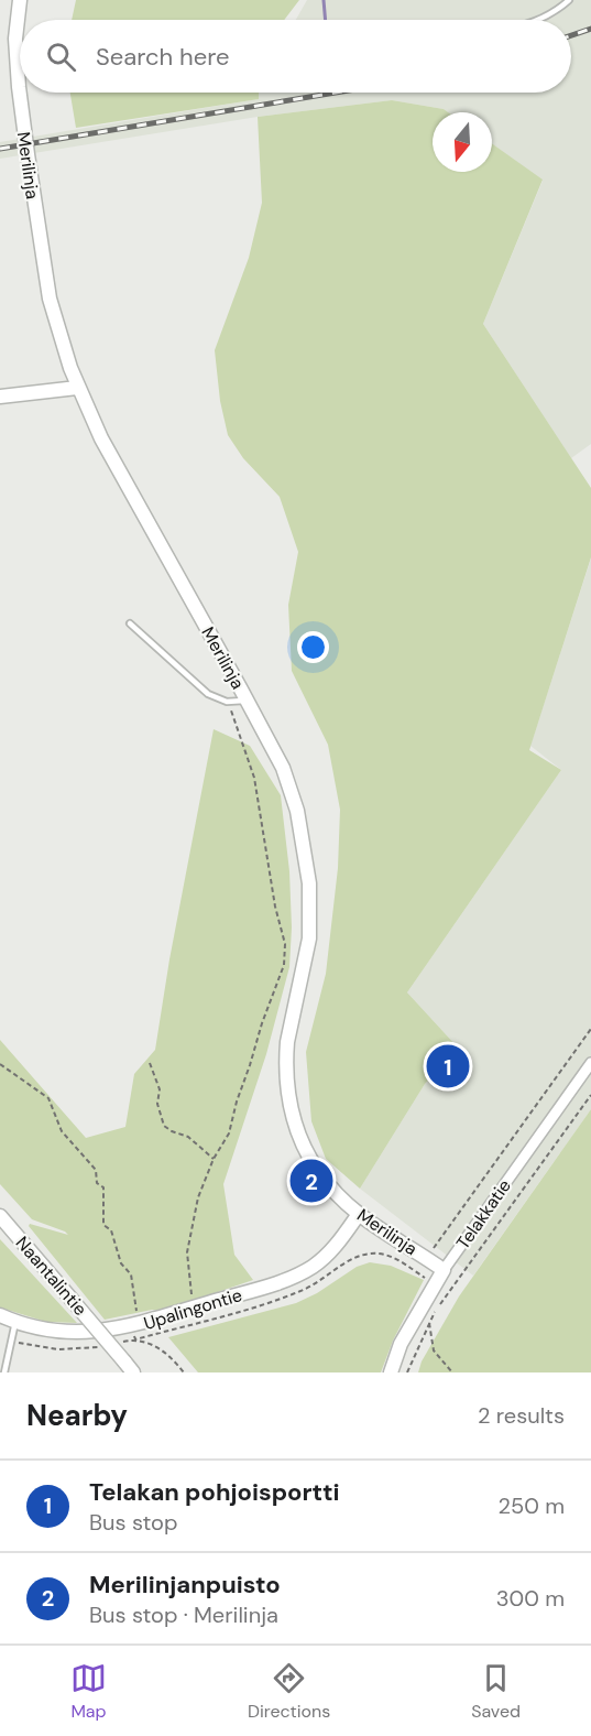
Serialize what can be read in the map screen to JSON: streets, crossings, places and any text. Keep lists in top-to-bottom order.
{
  "streets": {
    "street": [
      "Merilinja",
      "Telakkatie",
      "Naantalintie",
      "Upalingontie"
    ]
  },
  "crossings": [
    ["Merilinja", "Telakkatie"],
    ["Merilinja", "Upalingontie"]
  ],
  "north": "bottom",
  "page": {
    "search": "Search here",
    "pins": ["1", "2"],
    "heading": ["Nearby", "2 results"],
    "list": [
      {
        "mark": "1",
        "name": "Telakan pohjoisportti",
        "note": "Bus stop",
        "value": "250 m"
      },
      {
        "mark": "2",
        "name": "Merilinjanpuisto",
        "note": "Bus stop · Merilinja",
        "value": "300 m"
      }
    ],
    "nav": ["Map", "Directions", "Saved"]
  }
}
